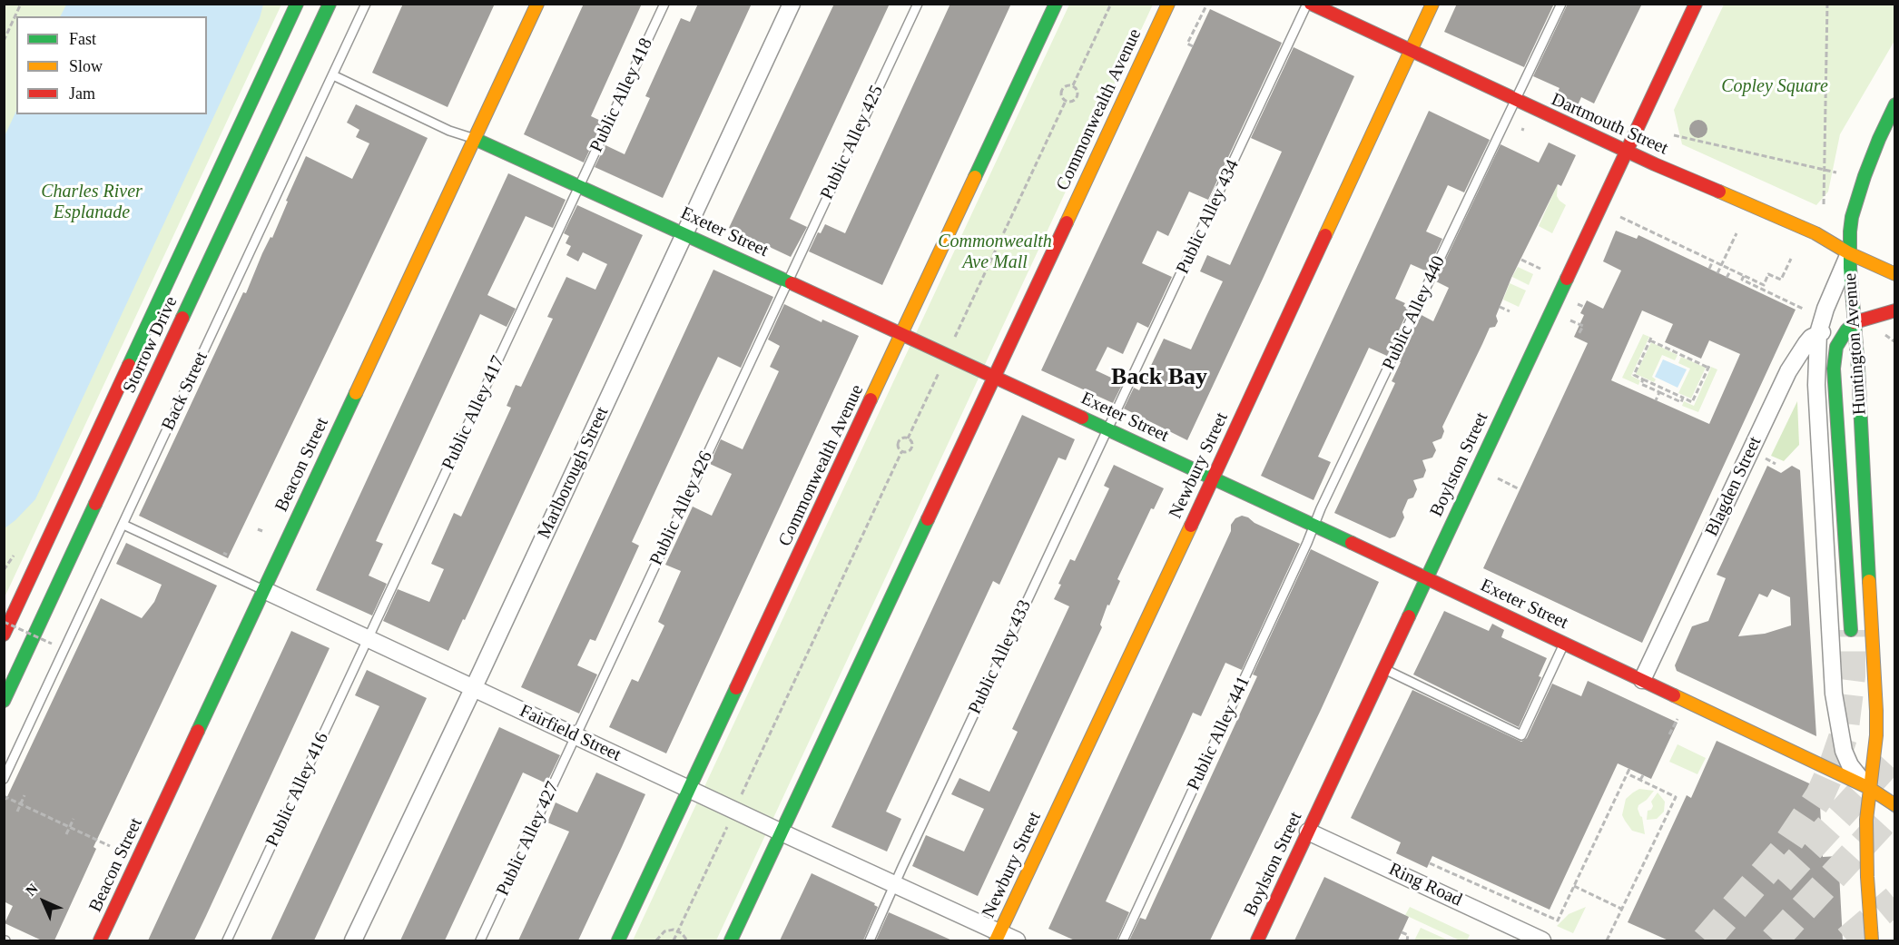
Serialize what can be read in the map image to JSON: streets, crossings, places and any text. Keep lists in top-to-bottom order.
{
  "streets": {
    "main road": [
      "Commonwealth Avenue",
      "Dartmouth Street",
      "Exeter Street",
      "Huntington Avenue",
      "Storrow Drive",
      "Beacon Street",
      "Boylston Street",
      "Newbury Street"
    ],
    "street": [
      "Marlborough Street",
      "Blagden Street",
      "Fairfield Street",
      "Ring Road"
    ],
    "lane": [
      "Public Alley 418",
      "Public Alley 425",
      "Public Alley 434",
      "Public Alley 440",
      "Back Street",
      "Public Alley 417",
      "Public Alley 426",
      "Public Alley 433",
      "Public Alley 441",
      "Public Alley 416",
      "Public Alley 427"
    ]
  },
  "crossings": [
    ["Public Alley 418", "Exeter Street"],
    ["Public Alley 418", "Public Alley 417"],
    ["Commonwealth Avenue", "Exeter Street"],
    ["Commonwealth Avenue", "Fairfield Street"],
    ["Dartmouth Street", "Public Alley 434"],
    ["Dartmouth Street", "Public Alley 440"],
    ["Dartmouth Street", "Huntington Avenue"],
    ["Dartmouth Street", "Boylston Street"],
    ["Dartmouth Street", "Newbury Street"],
    ["Public Alley 425", "Exeter Street"],
    ["Public Alley 425", "Public Alley 426"],
    ["Public Alley 434", "Exeter Street"],
    ["Public Alley 434", "Public Alley 433"],
    ["Exeter Street", "Public Alley 440"],
    ["Exeter Street", "Huntington Avenue"],
    ["Exeter Street", "Back Street"],
    ["Exeter Street", "Public Alley 417"],
    ["Exeter Street", "Beacon Street"],
    ["Exeter Street", "Boylston Street"],
    ["Exeter Street", "Newbury Street"],
    ["Exeter Street", "Marlborough Street"],
    ["Exeter Street", "Blagden Street"],
    ["Exeter Street", "Public Alley 426"],
    ["Exeter Street", "Public Alley 433"],
    ["Exeter Street", "Public Alley 441"],
    ["Public Alley 440", "Public Alley 441"],
    ["Huntington Avenue", "Blagden Street"],
    ["Back Street", "Fairfield Street"],
    ["Public Alley 417", "Fairfield Street"],
    ["Public Alley 417", "Public Alley 416"],
    ["Beacon Street", "Fairfield Street"],
    ["Boylston Street", "Ring Road"],
    ["Newbury Street", "Fairfield Street"],
    ["Marlborough Street", "Fairfield Street"],
    ["Public Alley 426", "Fairfield Street"],
    ["Public Alley 426", "Public Alley 427"],
    ["Public Alley 433", "Fairfield Street"],
    ["Fairfield Street", "Public Alley 416"],
    ["Fairfield Street", "Public Alley 427"]
  ],
  "districts": ["Back Bay"],
  "parks": ["Copley Square", "Charles River Esplanade", "Commonwealth Ave Mall"],
  "legend": ["Fast", "Slow", "Jam"],
  "north": "top left"
}
